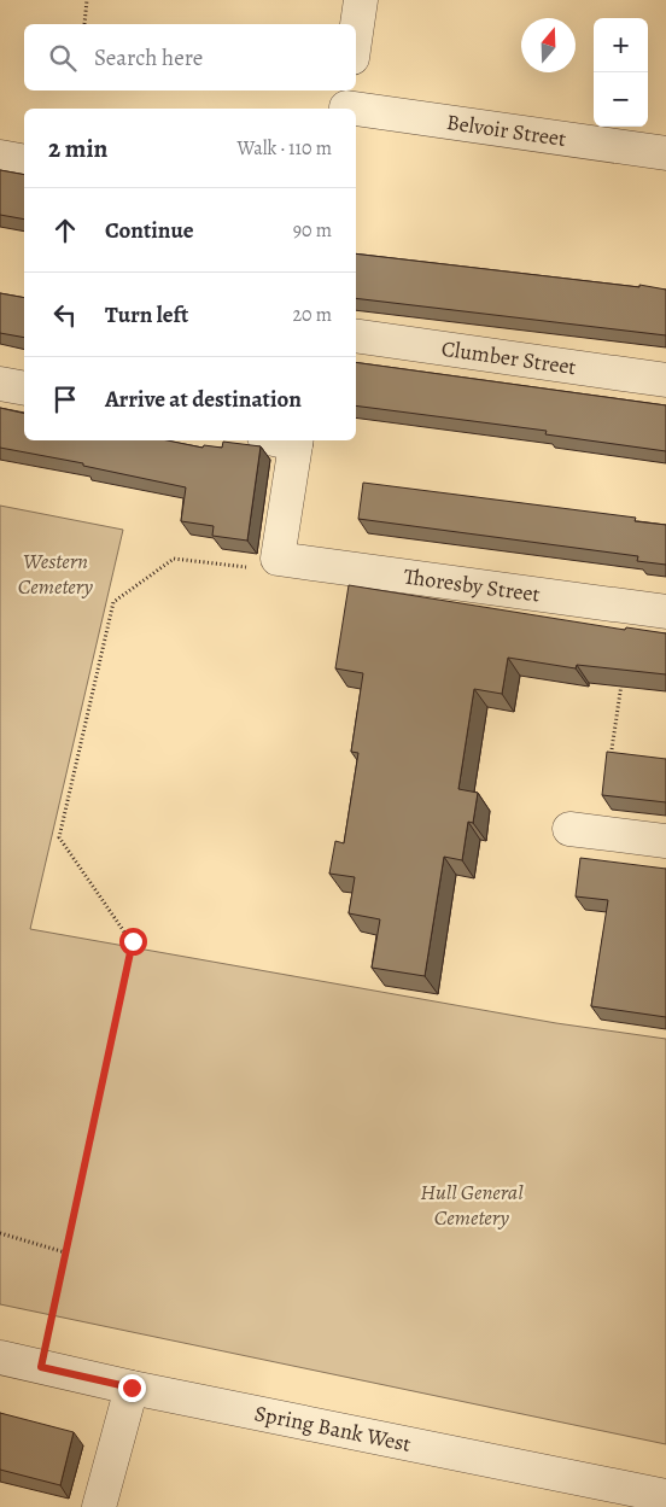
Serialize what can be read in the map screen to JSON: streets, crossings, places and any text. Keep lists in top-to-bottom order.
{
  "streets": {
    "street": [
      "Belvoir Street",
      "Clumber Street",
      "Thoresby Street",
      "Spring Bank West"
    ]
  },
  "parks": ["Western Cemetery", "Hull General Cemetery"],
  "north": "top",
  "page": {
    "map_buttons": ["+", "−"],
    "search": "Search here",
    "heading": ["2 min", "Walk · 110 m"],
    "list": [
      ["Continue", "90 m"],
      ["Turn left", "20 m"],
      "Arrive at destination"
    ]
  }
}
